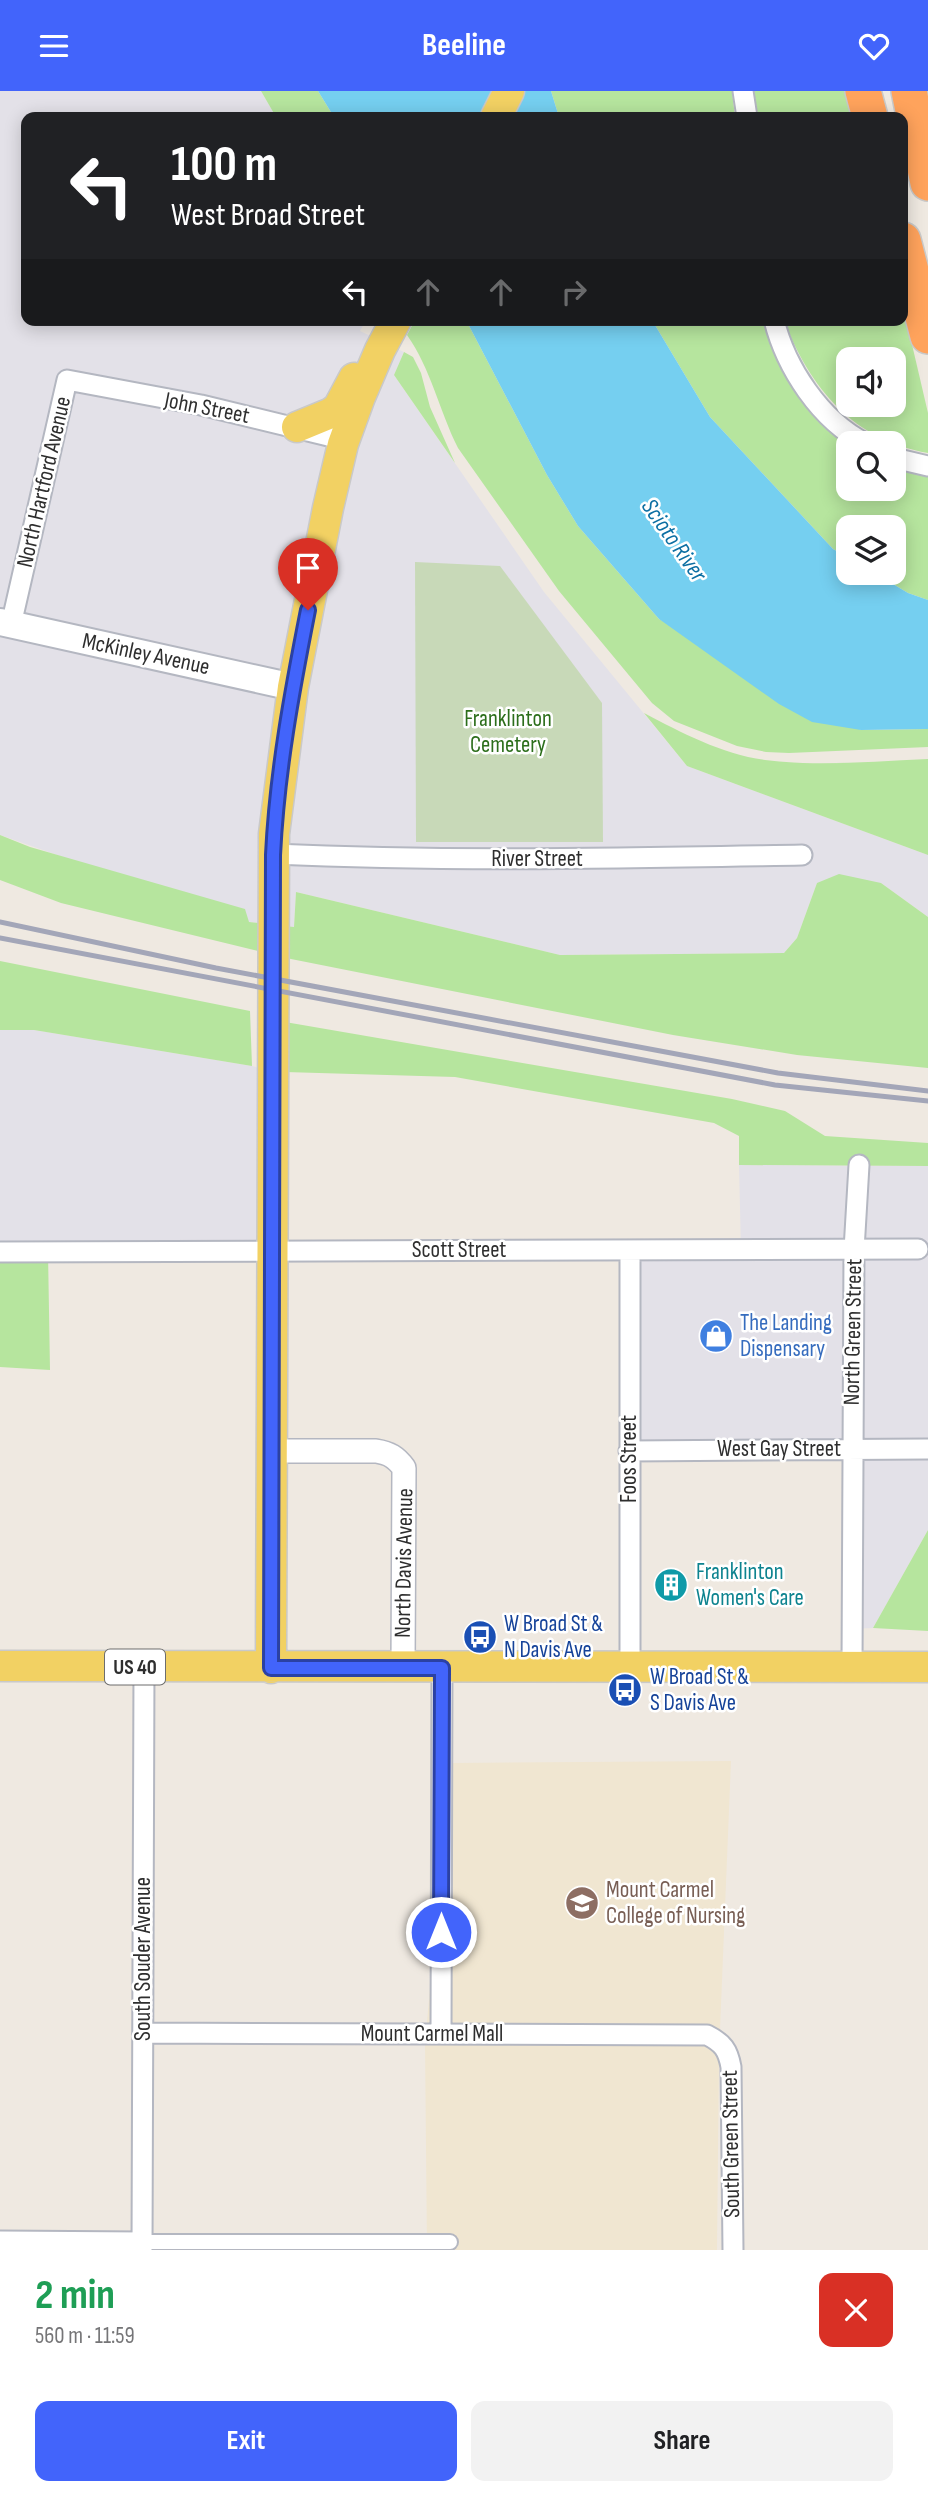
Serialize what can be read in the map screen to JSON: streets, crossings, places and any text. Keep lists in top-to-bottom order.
{
  "streets": {
    "main road": ["McKinley Avenue", "US 40"],
    "street": [
      "John Street",
      "North Hartford Avenue",
      "River Street",
      "Scott Street",
      "North Green Street",
      "West Gay Street",
      "Foos Street",
      "North Davis Avenue",
      "South Souder Avenue",
      "Mount Carmel Mall",
      "South Green Street"
    ]
  },
  "crossings": [
    ["John Street", "North Hartford Avenue"],
    ["North Hartford Avenue", "McKinley Avenue"],
    ["Scott Street", "North Green Street"],
    ["Scott Street", "Foos Street"],
    ["North Green Street", "West Gay Street"],
    ["North Green Street", "US 40"],
    ["West Gay Street", "Foos Street"],
    ["Foos Street", "US 40"],
    ["North Davis Avenue", "US 40"],
    ["US 40", "South Souder Avenue"],
    ["South Souder Avenue", "Mount Carmel Mall"],
    ["Mount Carmel Mall", "South Green Street"]
  ],
  "water": ["Scioto River"],
  "parks": ["Franklinton Cemetery"],
  "places": {
    "shop": ["The Landing Dispensary"],
    "building": ["Franklinton Women's Care"],
    "bus stop": ["W Broad St & N Davis Ave", "W Broad St & S Davis Ave"],
    "school or university": ["Mount Carmel College of Nursing"]
  },
  "page": {
    "header": "Beeline",
    "turn": ["100 m", "West Broad Street"],
    "heading": ["2 min", "560 m · 11:59"],
    "buttons": ["Exit", "Share"]
  }
}
